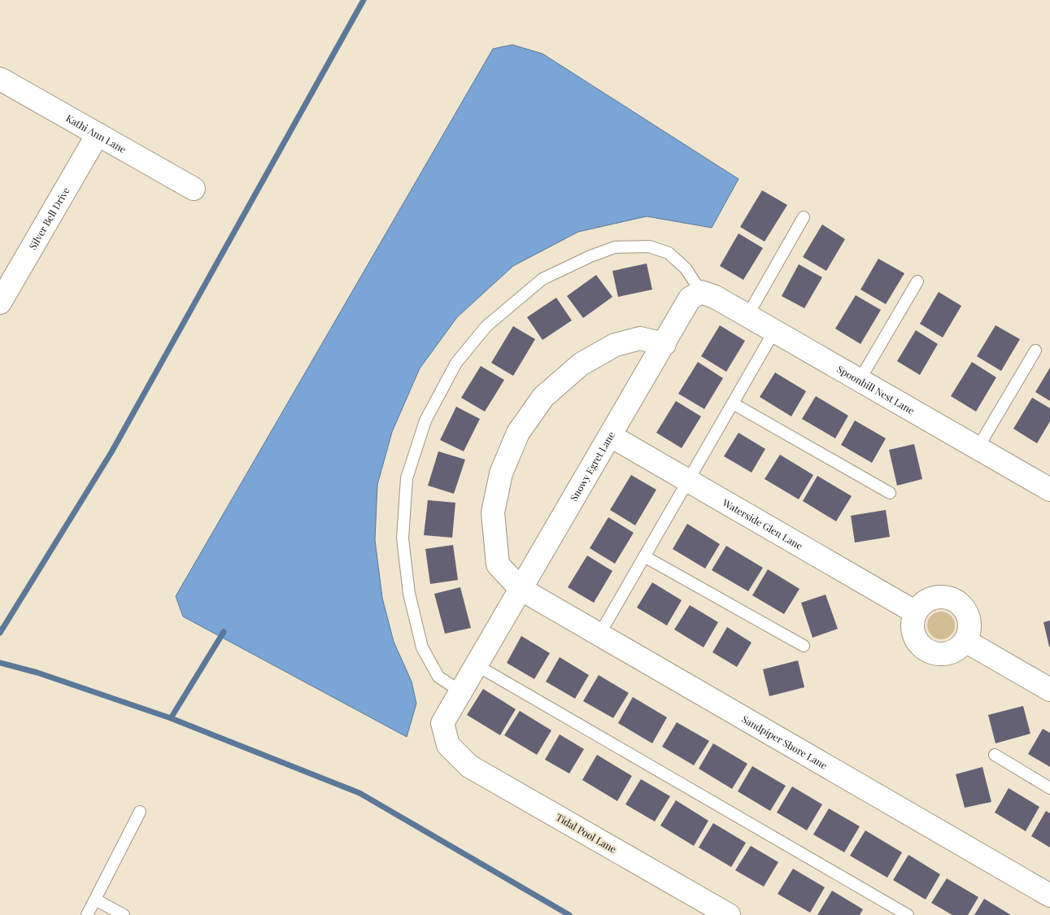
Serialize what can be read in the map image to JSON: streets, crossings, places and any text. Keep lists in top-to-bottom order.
{
  "streets": {
    "street": [
      "Kathi Ann Lane",
      "Silver Bell Drive",
      "Spoonhill Nest Lane",
      "Snowy Egret Lane",
      "Waterside Glen Lane",
      "Sandpiper Shore Lane",
      "Tidal Pool Lane"
    ]
  },
  "crossings": [
    ["Kathi Ann Lane", "Silver Bell Drive"],
    ["Spoonhill Nest Lane", "Snowy Egret Lane"],
    ["Snowy Egret Lane", "Waterside Glen Lane"],
    ["Snowy Egret Lane", "Sandpiper Shore Lane"],
    ["Snowy Egret Lane", "Tidal Pool Lane"]
  ]
}
